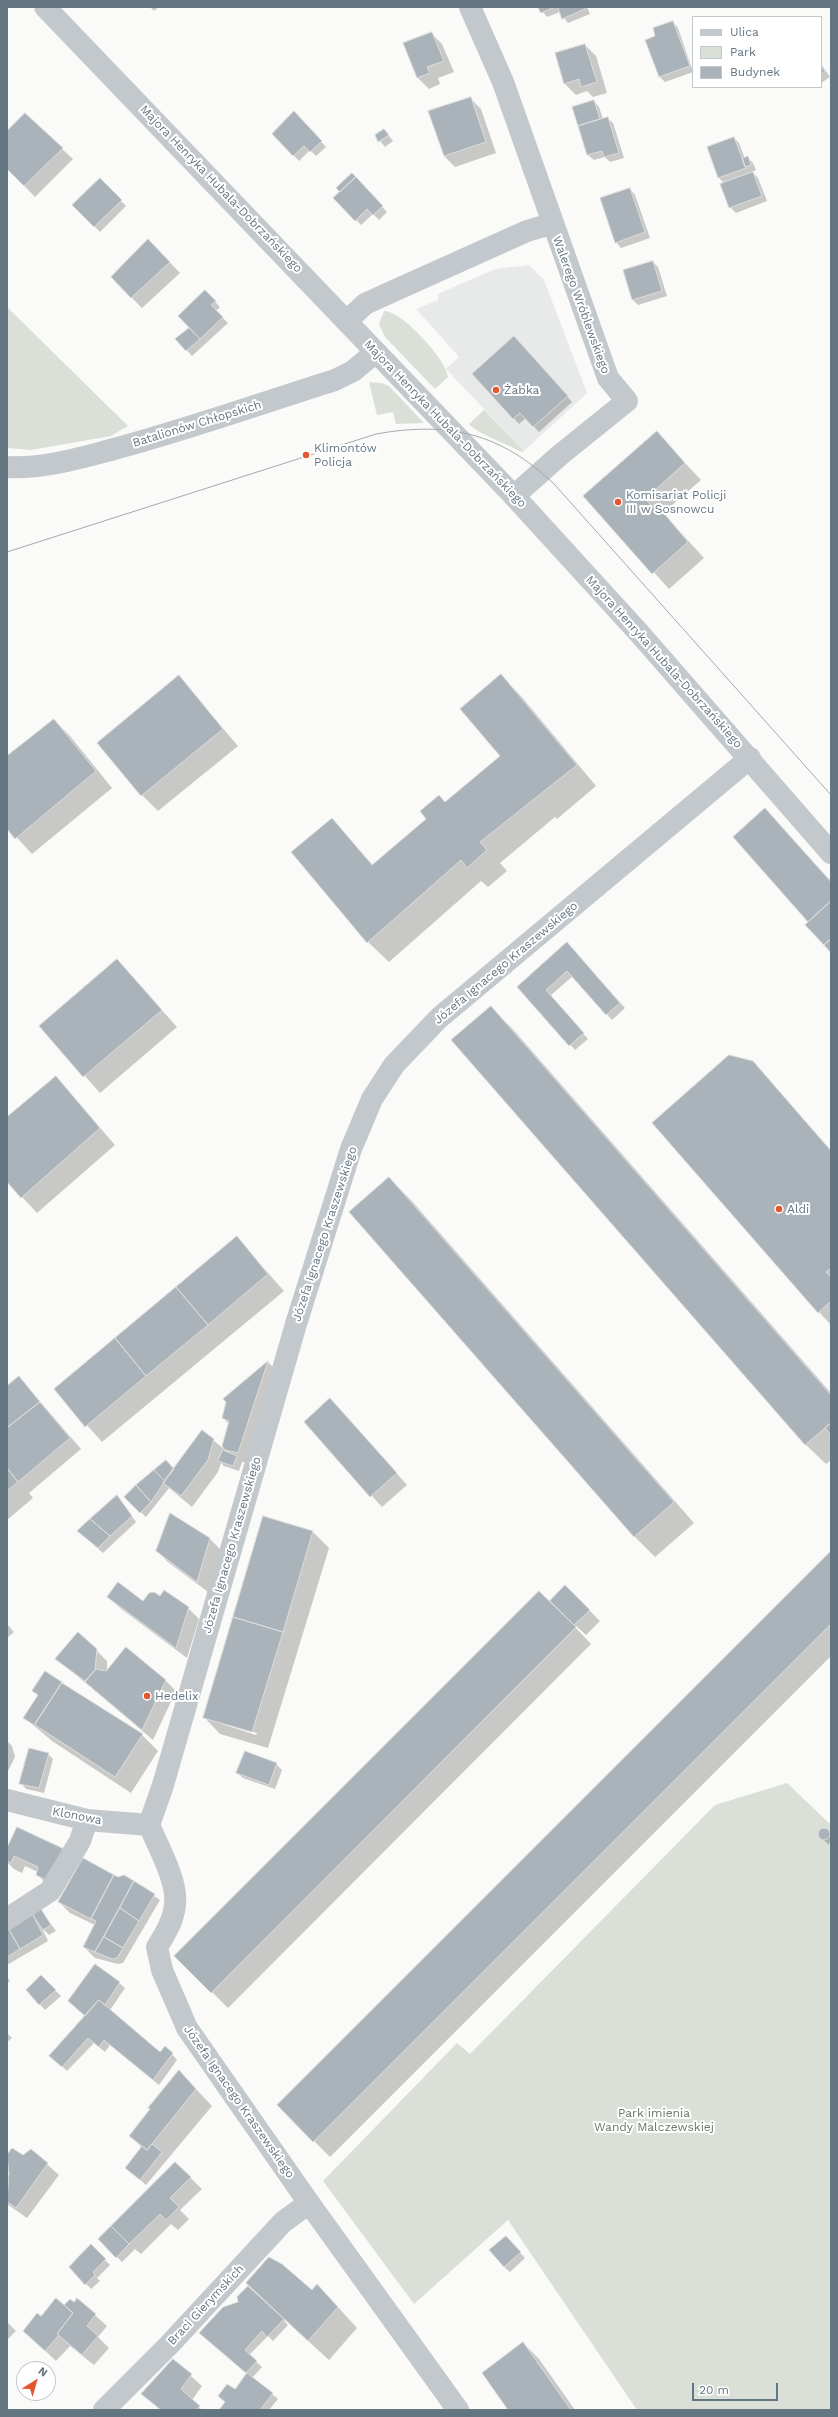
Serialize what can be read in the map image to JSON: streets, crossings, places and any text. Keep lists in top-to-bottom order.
{
  "streets": {
    "street": [
      "Majora Henryka Hubala-Dobrzańskiego",
      "Walerego Wróblewskiego",
      "Batalionów Chłopskich",
      "Józefa Ignacego Kraszewskiego",
      "Klonowa",
      "Braci Gierymskich"
    ]
  },
  "crossings": [
    ["Majora Henryka Hubala-Dobrzańskiego", "Walerego Wróblewskiego"],
    ["Majora Henryka Hubala-Dobrzańskiego", "Batalionów Chłopskich"],
    ["Majora Henryka Hubala-Dobrzańskiego", "Józefa Ignacego Kraszewskiego"],
    ["Józefa Ignacego Kraszewskiego", "Klonowa"],
    ["Józefa Ignacego Kraszewskiego", "Braci Gierymskich"]
  ],
  "parks": ["Park imienia Wandy Malczewskiej"],
  "places": [
    "Żabka",
    "Klimontów Policja",
    "Komisariat Policji III w Sosnowcu",
    "Aldi",
    "Hedelix"
  ],
  "legend": ["Ulica", "Park", "Budynek"],
  "scale_bar": "20 m",
  "north": "top right"
}
